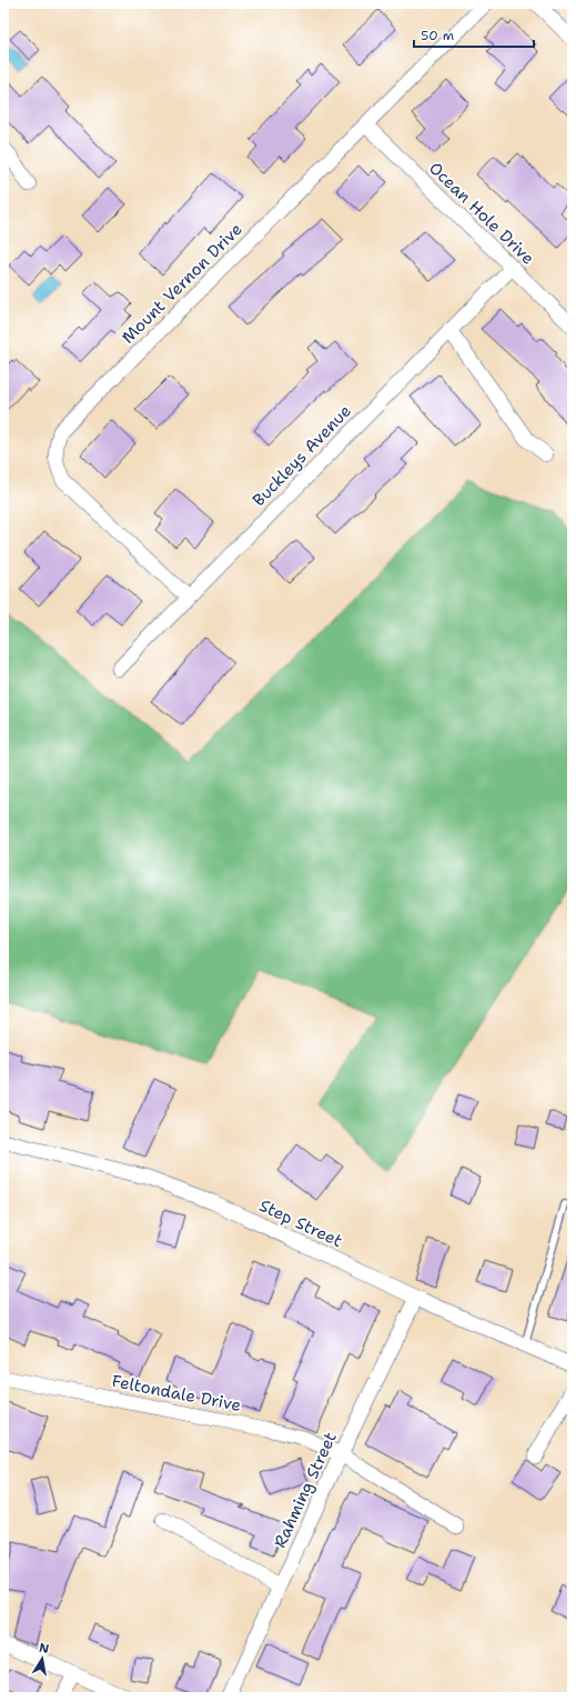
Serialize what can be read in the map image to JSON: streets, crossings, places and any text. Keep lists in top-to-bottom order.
{
  "streets": {
    "street": [
      "Ocean Hole Drive",
      "Mount Vernon Drive",
      "Buckleys Avenue",
      "Step Street",
      "Feltondale Drive",
      "Rahming Street"
    ]
  },
  "crossings": [
    ["Ocean Hole Drive", "Mount Vernon Drive"],
    ["Ocean Hole Drive", "Buckleys Avenue"],
    ["Mount Vernon Drive", "Buckleys Avenue"],
    ["Step Street", "Rahming Street"],
    ["Feltondale Drive", "Rahming Street"]
  ],
  "scale_bar": "50 m",
  "north": "top"
}
